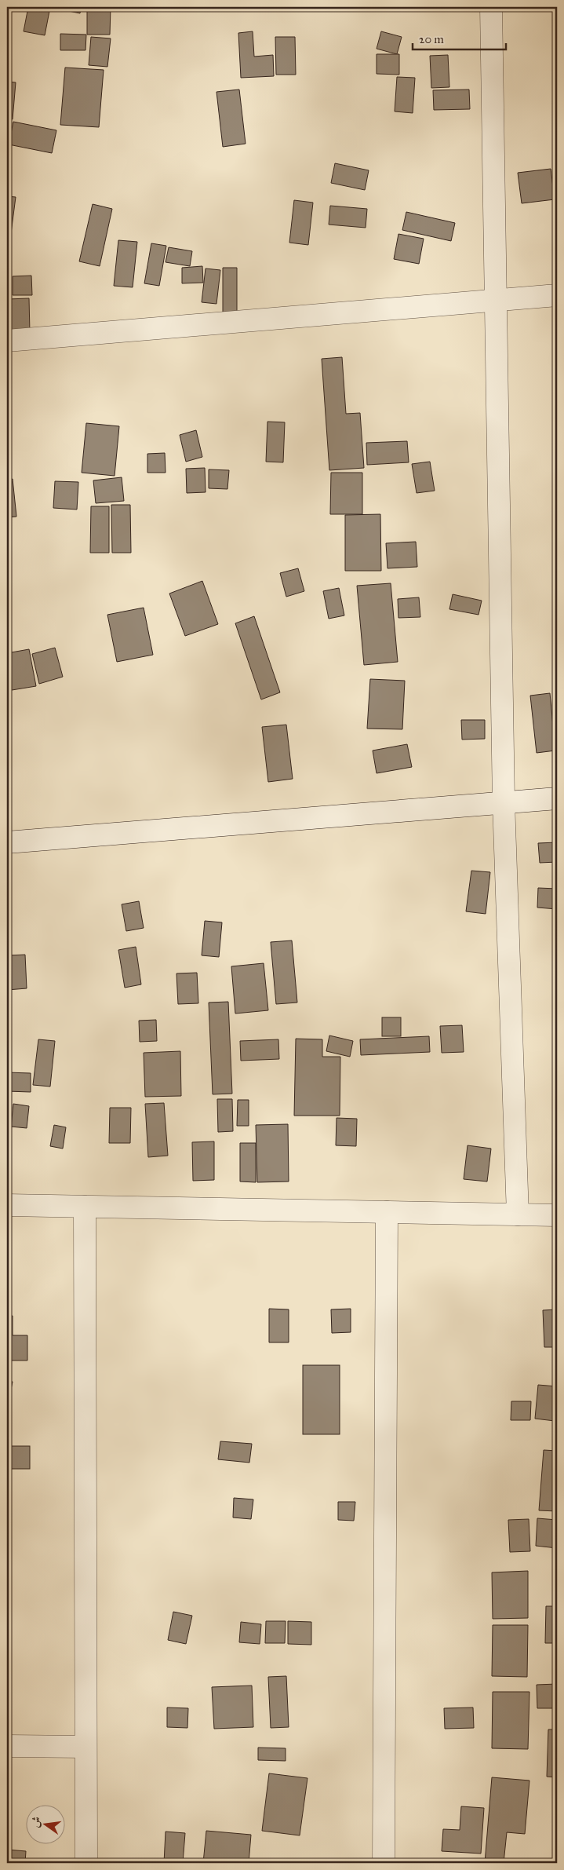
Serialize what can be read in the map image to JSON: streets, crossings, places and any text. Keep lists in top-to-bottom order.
{
  "scale_bar": "20 m",
  "north": "left"
}
